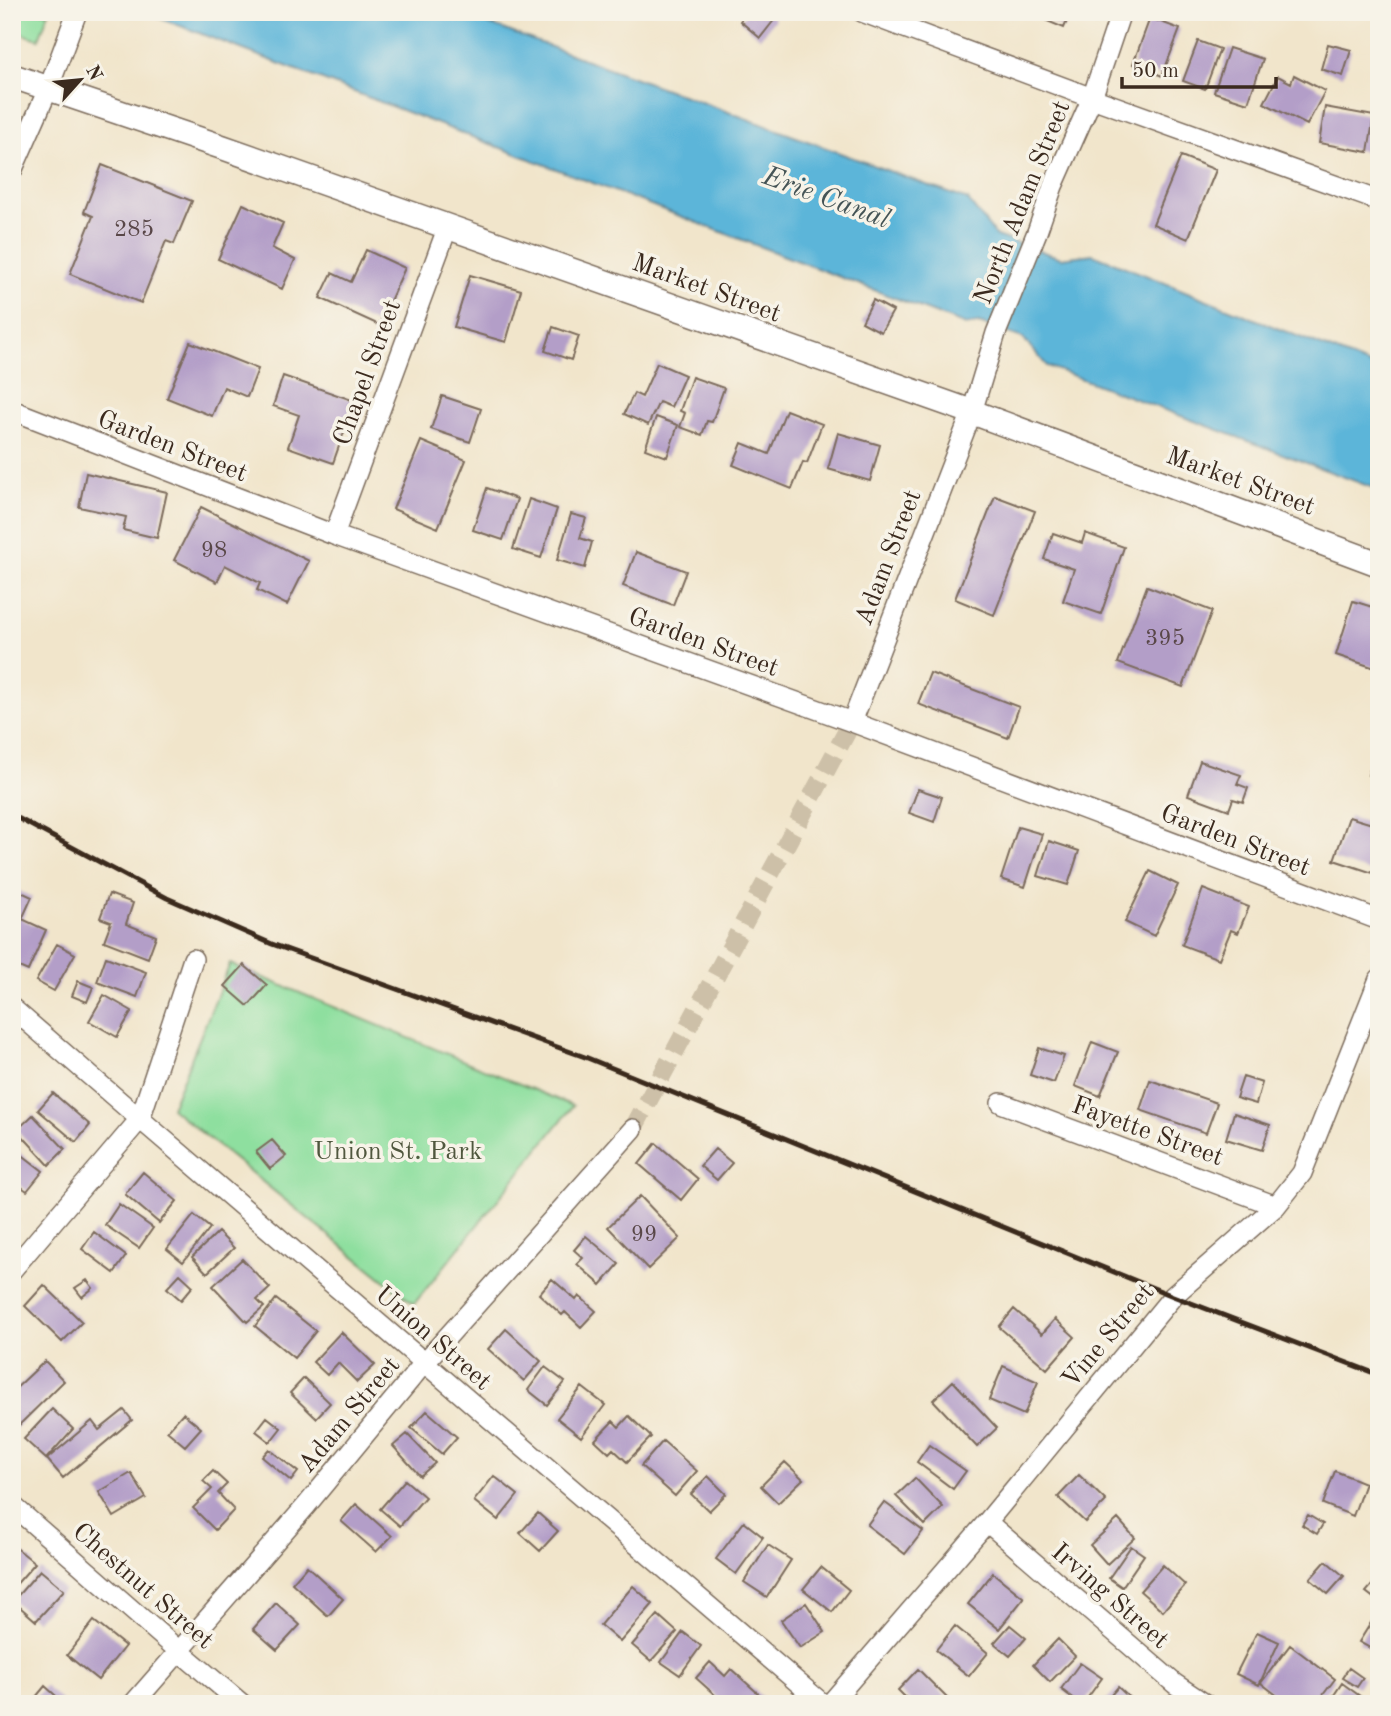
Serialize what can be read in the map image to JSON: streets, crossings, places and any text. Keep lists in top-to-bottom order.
{
  "streets": {
    "street": [
      "North Adam Street",
      "Market Street",
      "Chapel Street",
      "Garden Street",
      "Adam Street",
      "Fayette Street",
      "Vine Street",
      "Union Street",
      "Chestnut Street",
      "Irving Street"
    ]
  },
  "crossings": [
    ["North Adam Street", "Market Street"],
    ["North Adam Street", "Adam Street"],
    ["Market Street", "Chapel Street"],
    ["Market Street", "Adam Street"],
    ["Chapel Street", "Garden Street"],
    ["Garden Street", "Adam Street"],
    ["Adam Street", "Union Street"],
    ["Adam Street", "Chestnut Street"],
    ["Fayette Street", "Vine Street"],
    ["Vine Street", "Irving Street"]
  ],
  "water": ["Erie Canal"],
  "parks": ["Union St. Park"],
  "house_numbers": [
    "285",
    "98",
    "395",
    "99"
  ],
  "scale_bar": "50 m",
  "north": "top right"
}
